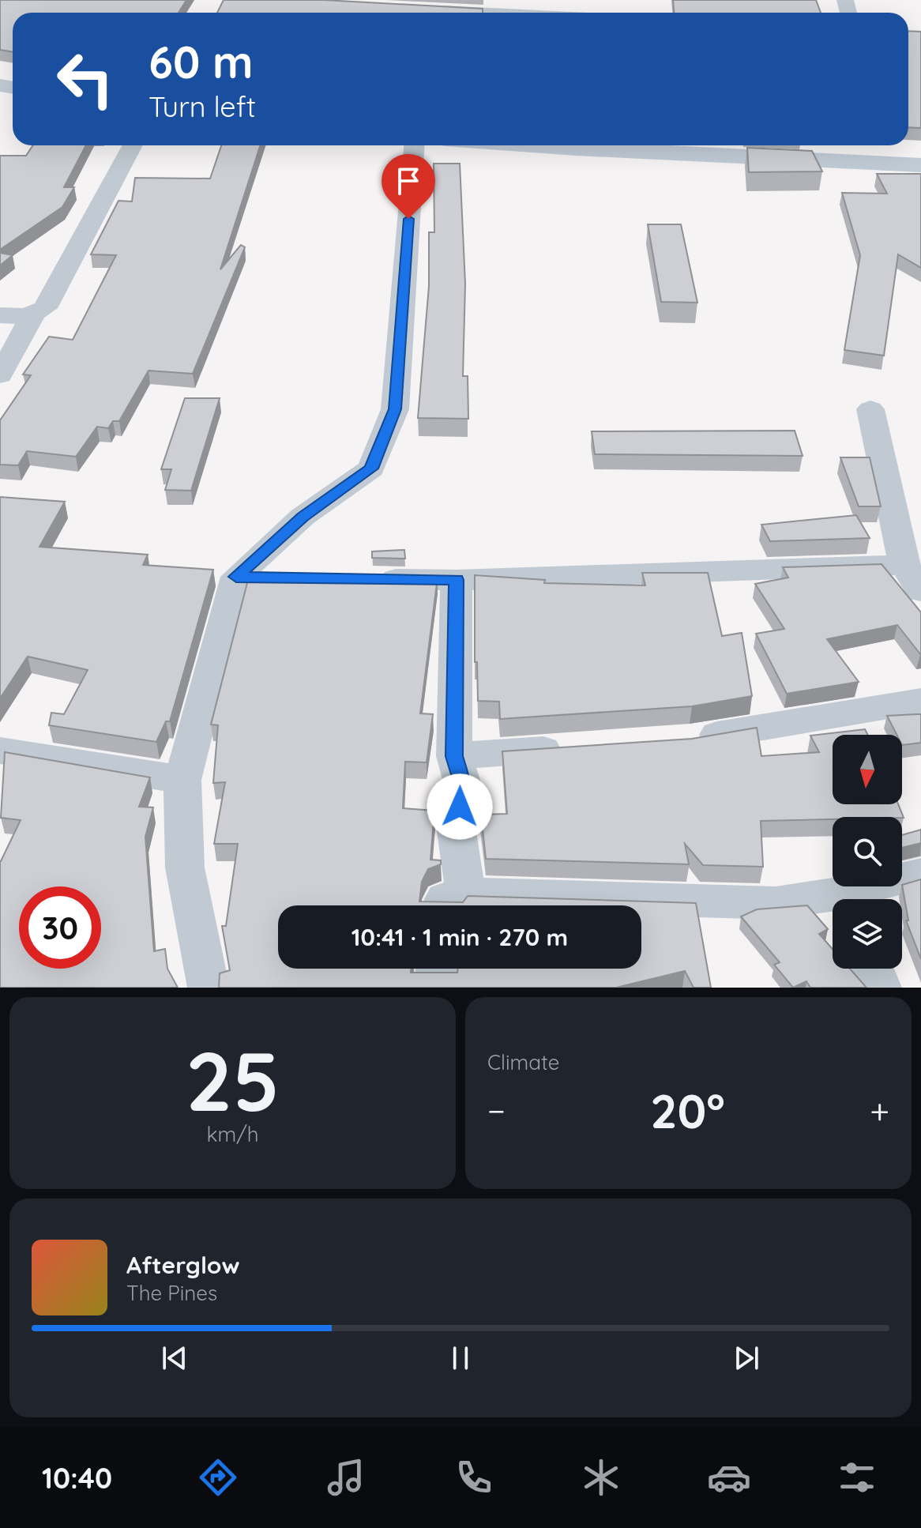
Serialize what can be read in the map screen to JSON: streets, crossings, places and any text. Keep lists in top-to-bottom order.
{
  "north": "bottom",
  "page": {
    "turn": ["60 m", "Turn left"],
    "limit": "30",
    "trip": "10:41 · 1 min · 270 m",
    "tile": [
      ["25", "km/h"],
      "Climate"
    ],
    "heat": ["−", "20°", "+"],
    "song": ["Afterglow", "The Pines"],
    "tabs": "10:40"
  }
}
